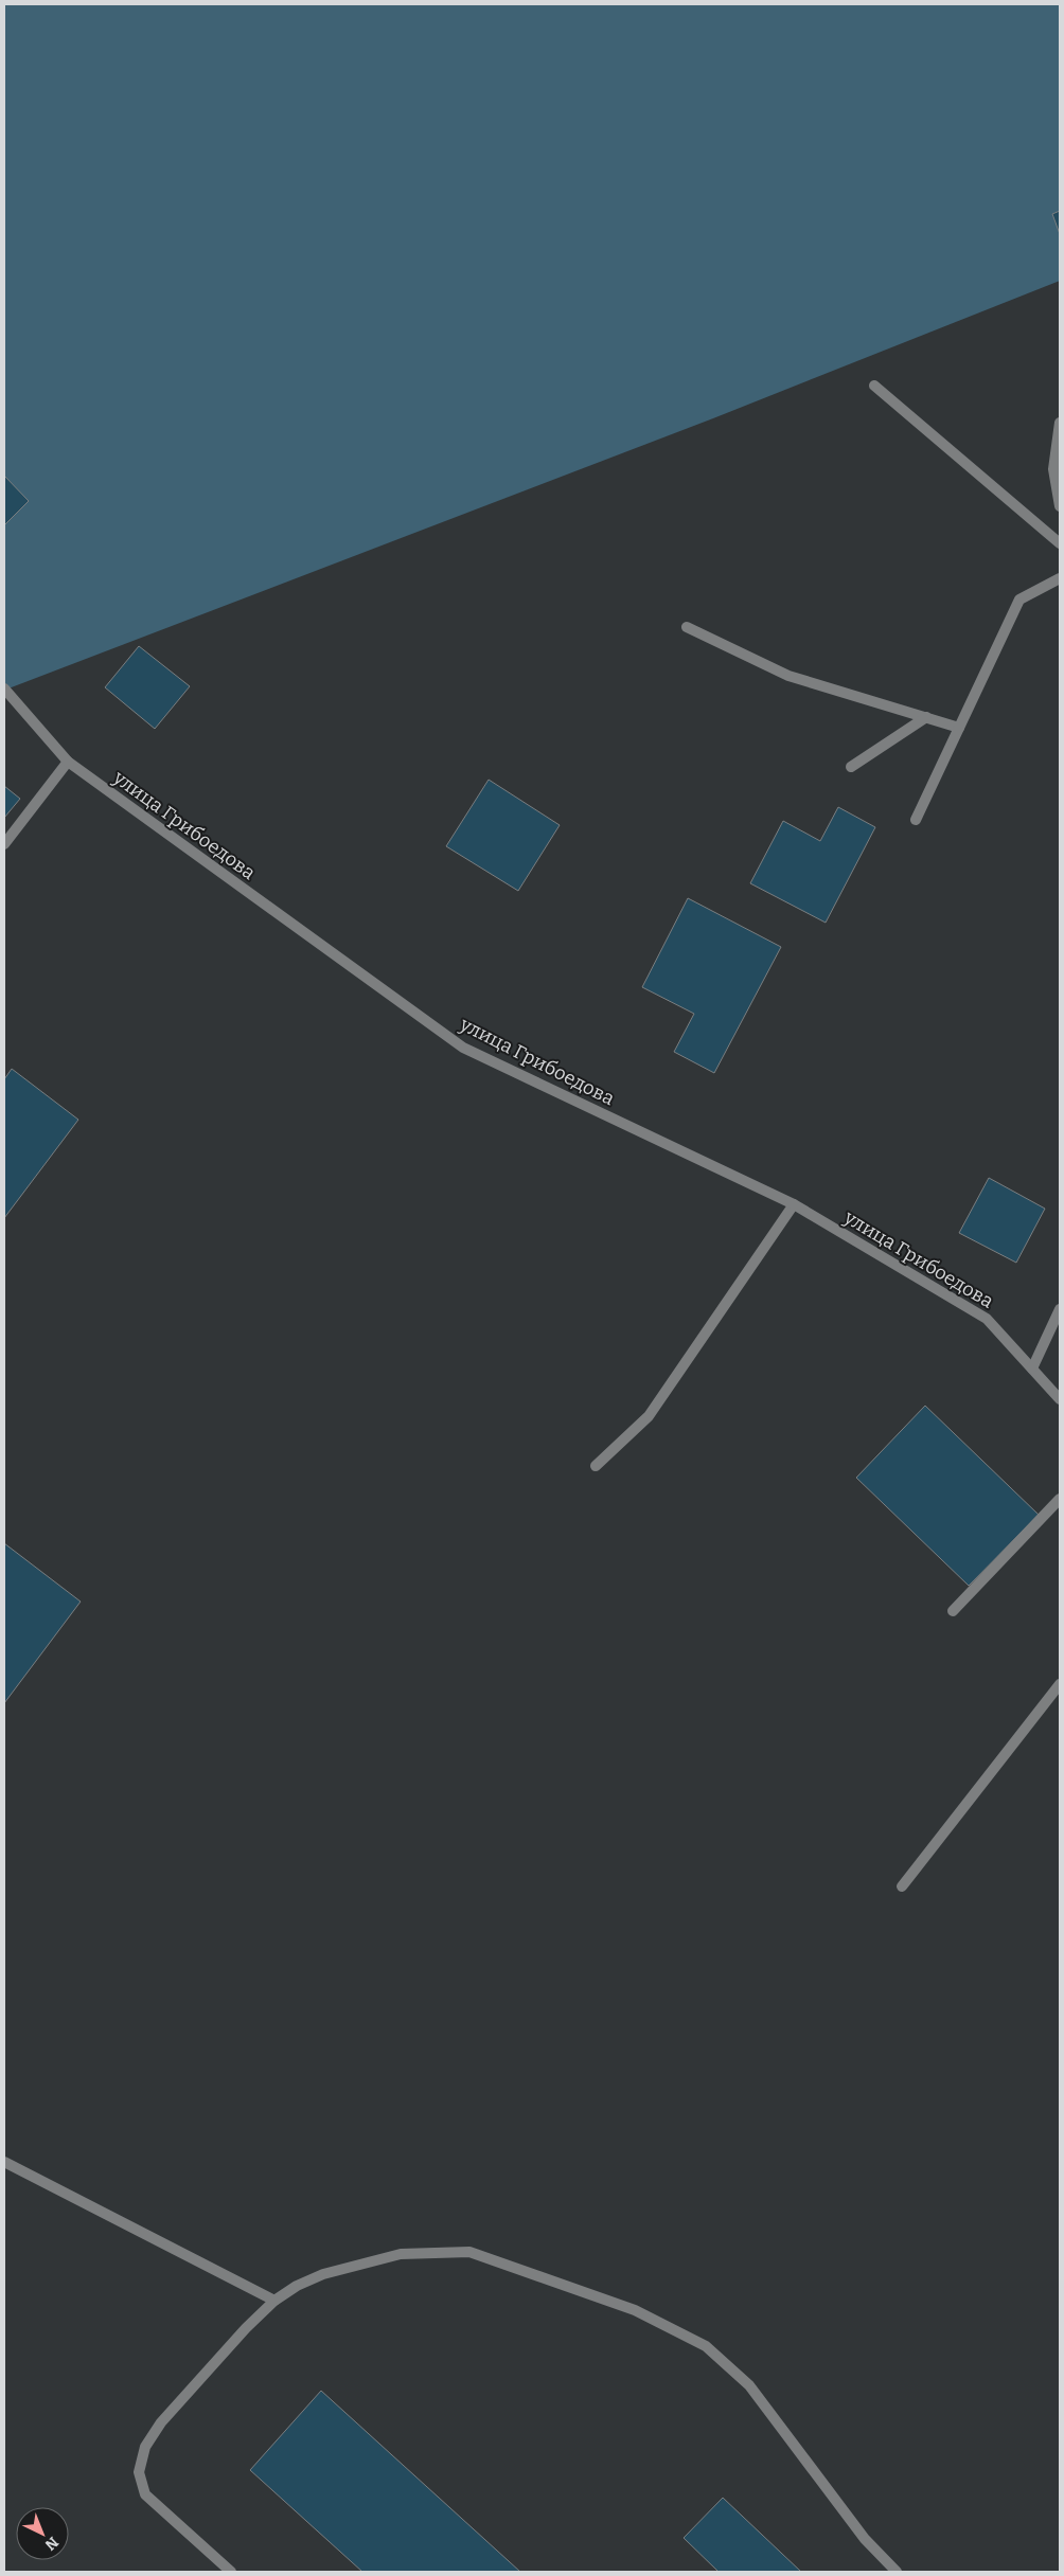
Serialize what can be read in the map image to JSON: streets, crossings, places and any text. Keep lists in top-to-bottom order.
{
  "streets": {
    "street": ["улица Грибоедова"]
  },
  "north": "bottom right"
}
